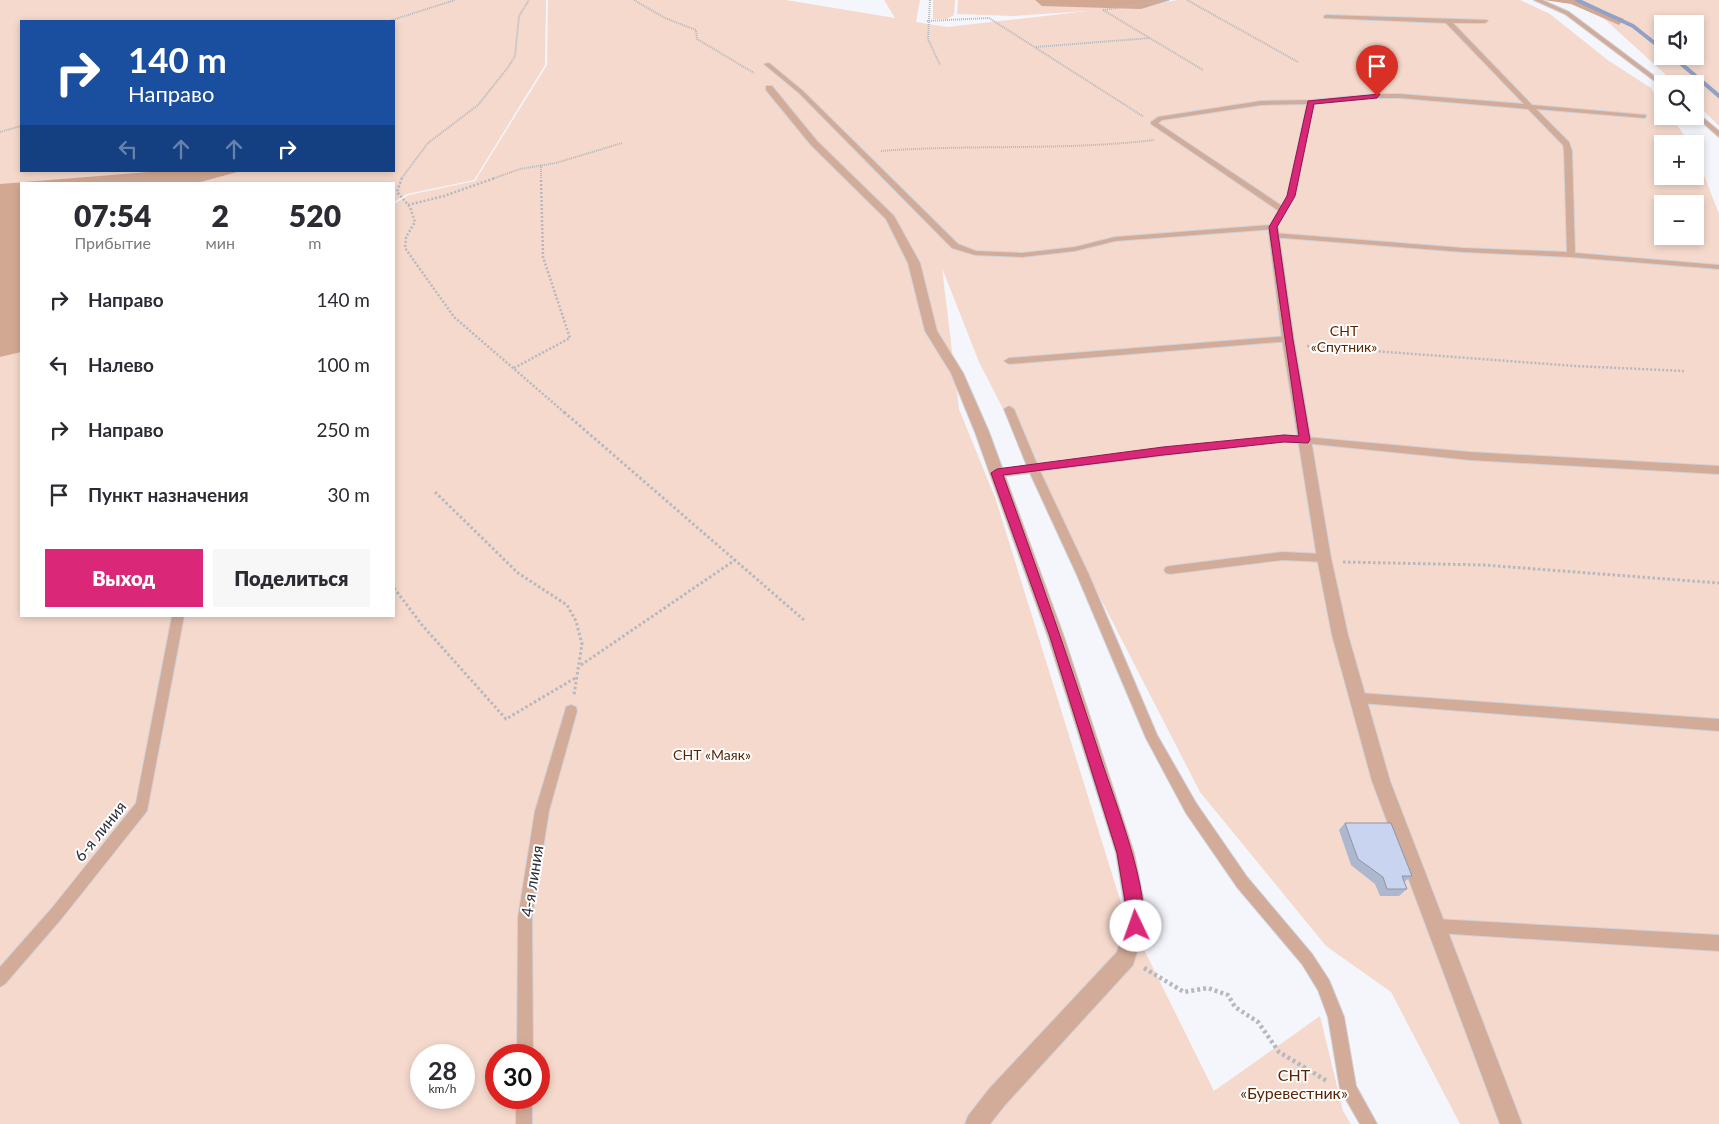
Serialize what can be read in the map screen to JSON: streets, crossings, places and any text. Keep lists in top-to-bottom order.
{
  "streets": {
    "lane": ["6-я линия", "4-я линия"]
  },
  "parks": ["СНТ «Спутник»", "СНТ «Маяк»", "СНТ «Буревестник»"],
  "page": {
    "map_buttons": ["+", "−"],
    "turn": ["140 m", "Направо"],
    "eta": [
      "07:54",
      "Прибытие",
      "2",
      "мин",
      "520",
      "m"
    ],
    "list": [
      {
        "name": "Направо",
        "value": "140 m"
      },
      {
        "name": "Налево",
        "value": "100 m"
      },
      {
        "name": "Направо",
        "value": "250 m"
      },
      {
        "name": "Пункт назначения",
        "value": "30 m"
      }
    ],
    "buttons": ["Выход", "Поделиться"],
    "speed": "28 km/h",
    "limit": "30"
  }
}
